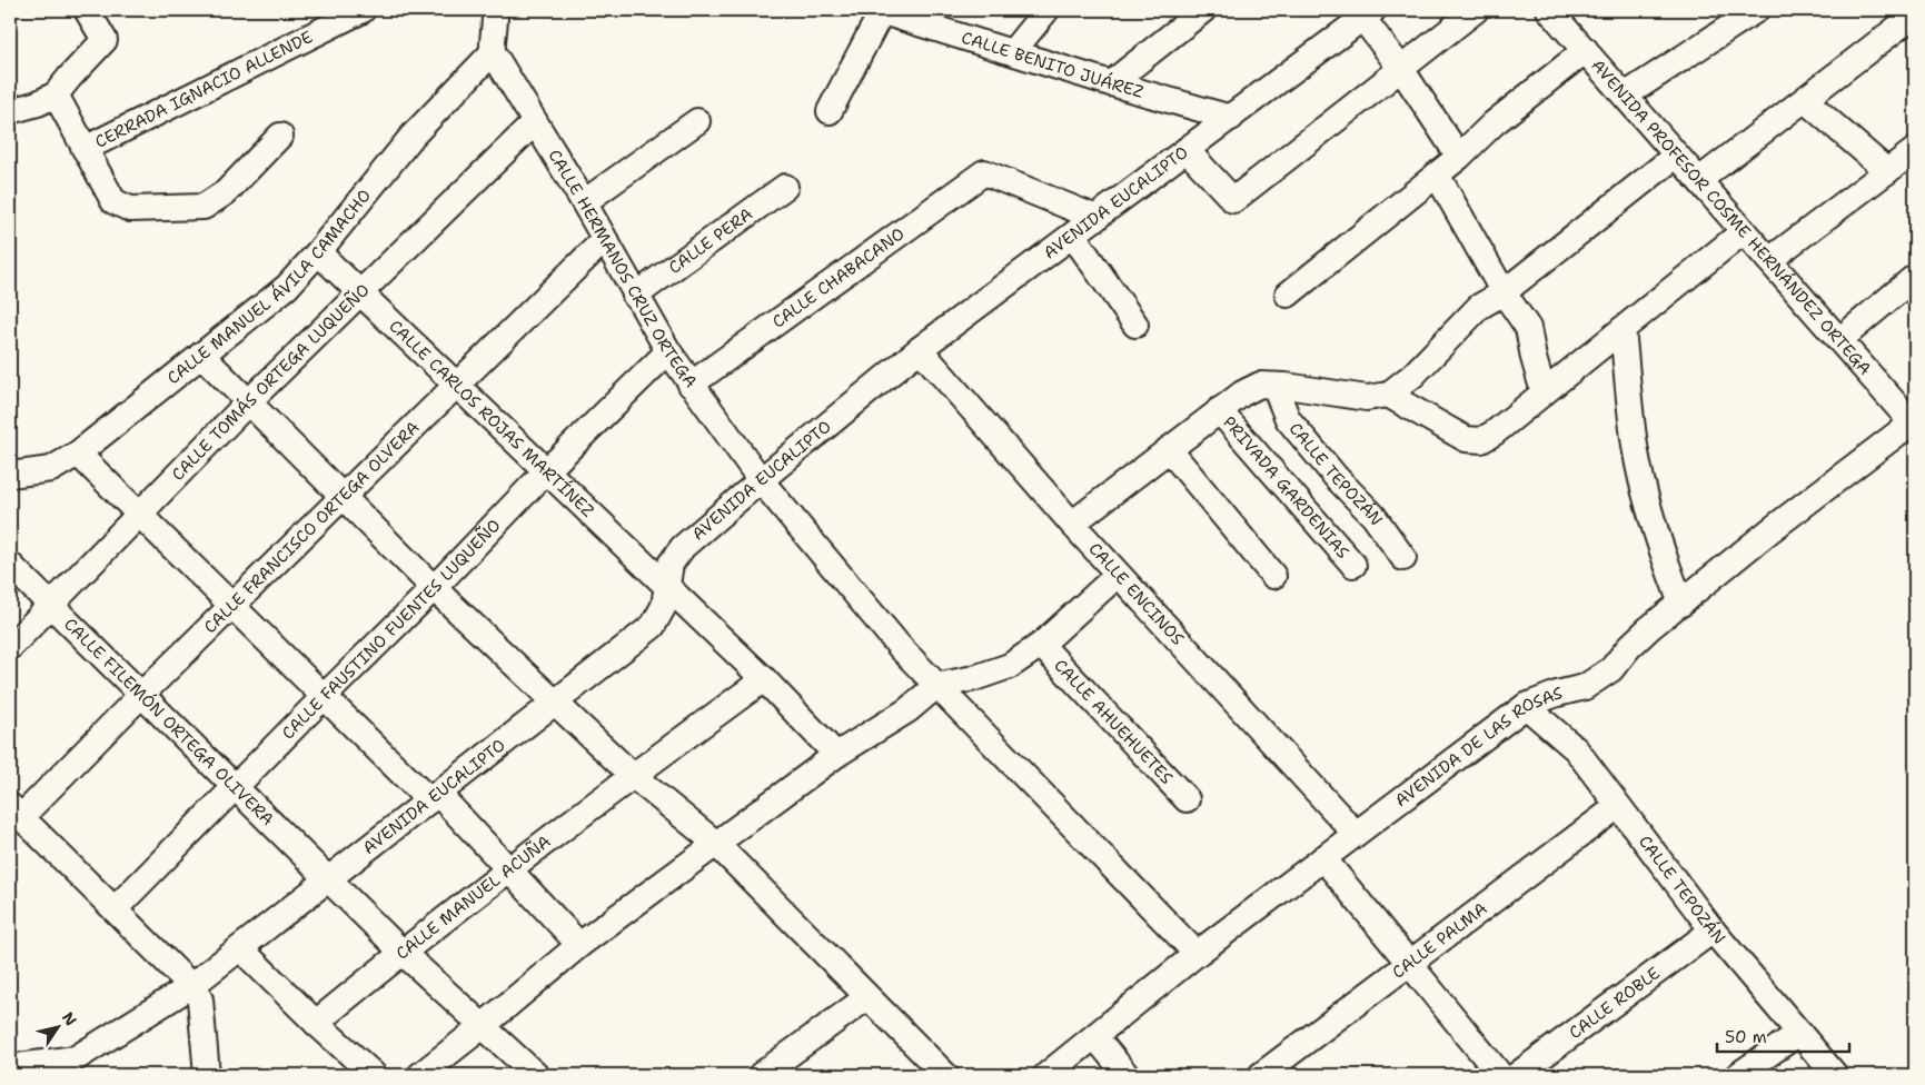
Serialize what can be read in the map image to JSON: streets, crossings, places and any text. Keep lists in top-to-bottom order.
{
  "streets": {
    "street": [
      "CALLE BENITO JUÁREZ",
      "CERRADA IGNACIO ALLENDE",
      "AVENIDA EUCALIPTO",
      "AVENIDA PROFESOR COSME HERNÁNDEZ ORTEGA",
      "CALLE PERA",
      "CALLE HERMANOS CRUZ ORTEGA",
      "CALLE CHABACANO",
      "CALLE MANUEL ÁVILA CAMACHO",
      "CALLE TOMÁS ORTEGA LUQUEÑO",
      "CALLE CARLOS ROJAS MARTÍNEZ",
      "CALLE TEPOZÁN",
      "PRIVADA GARDENIAS",
      "CALLE FRANCISCO ORTEGA OLVERA",
      "CALLE ENCINOS",
      "CALLE FAUSTINO FUENTES LUQUEÑO",
      "CALLE FILEMÓN ORTEGA OLIVERA",
      "CALLE AHUEHUETES",
      "AVENIDA DE LAS ROSAS",
      "CALLE MANUEL ACUÑA",
      "CALLE PALMA",
      "CALLE ROBLE"
    ]
  },
  "crossings": [
    ["CALLE BENITO JUÁREZ", "AVENIDA EUCALIPTO"],
    ["AVENIDA EUCALIPTO", "CALLE HERMANOS CRUZ ORTEGA"],
    ["AVENIDA EUCALIPTO", "CALLE CHABACANO"],
    ["AVENIDA EUCALIPTO", "CALLE CARLOS ROJAS MARTÍNEZ"],
    ["AVENIDA EUCALIPTO", "CALLE ENCINOS"],
    ["AVENIDA EUCALIPTO", "CALLE FILEMÓN ORTEGA OLIVERA"],
    ["AVENIDA PROFESOR COSME HERNÁNDEZ ORTEGA", "AVENIDA DE LAS ROSAS"],
    ["CALLE PERA", "CALLE HERMANOS CRUZ ORTEGA"],
    ["CALLE HERMANOS CRUZ ORTEGA", "CALLE CHABACANO"],
    ["CALLE HERMANOS CRUZ ORTEGA", "CALLE MANUEL ÁVILA CAMACHO"],
    ["CALLE HERMANOS CRUZ ORTEGA", "CALLE TOMÁS ORTEGA LUQUEÑO"],
    ["CALLE HERMANOS CRUZ ORTEGA", "CALLE FRANCISCO ORTEGA OLVERA"],
    ["CALLE HERMANOS CRUZ ORTEGA", "CALLE FAUSTINO FUENTES LUQUEÑO"],
    ["CALLE HERMANOS CRUZ ORTEGA", "AVENIDA DE LAS ROSAS"],
    ["CALLE MANUEL ÁVILA CAMACHO", "CALLE CARLOS ROJAS MARTÍNEZ"],
    ["CALLE TOMÁS ORTEGA LUQUEÑO", "CALLE CARLOS ROJAS MARTÍNEZ"],
    ["CALLE TOMÁS ORTEGA LUQUEÑO", "CALLE FILEMÓN ORTEGA OLIVERA"],
    ["CALLE CARLOS ROJAS MARTÍNEZ", "CALLE FRANCISCO ORTEGA OLVERA"],
    ["CALLE CARLOS ROJAS MARTÍNEZ", "CALLE FAUSTINO FUENTES LUQUEÑO"],
    ["CALLE CARLOS ROJAS MARTÍNEZ", "CALLE MANUEL ACUÑA"],
    ["CALLE TEPOZÁN", "AVENIDA DE LAS ROSAS"],
    ["CALLE TEPOZÁN", "CALLE PALMA"],
    ["CALLE TEPOZÁN", "CALLE ROBLE"],
    ["CALLE FRANCISCO ORTEGA OLVERA", "CALLE FILEMÓN ORTEGA OLIVERA"],
    ["CALLE ENCINOS", "AVENIDA DE LAS ROSAS"],
    ["CALLE FAUSTINO FUENTES LUQUEÑO", "CALLE FILEMÓN ORTEGA OLIVERA"],
    ["CALLE FILEMÓN ORTEGA OLIVERA", "CALLE MANUEL ACUÑA"]
  ],
  "scale_bar": "50 m",
  "north": "top right"
}
